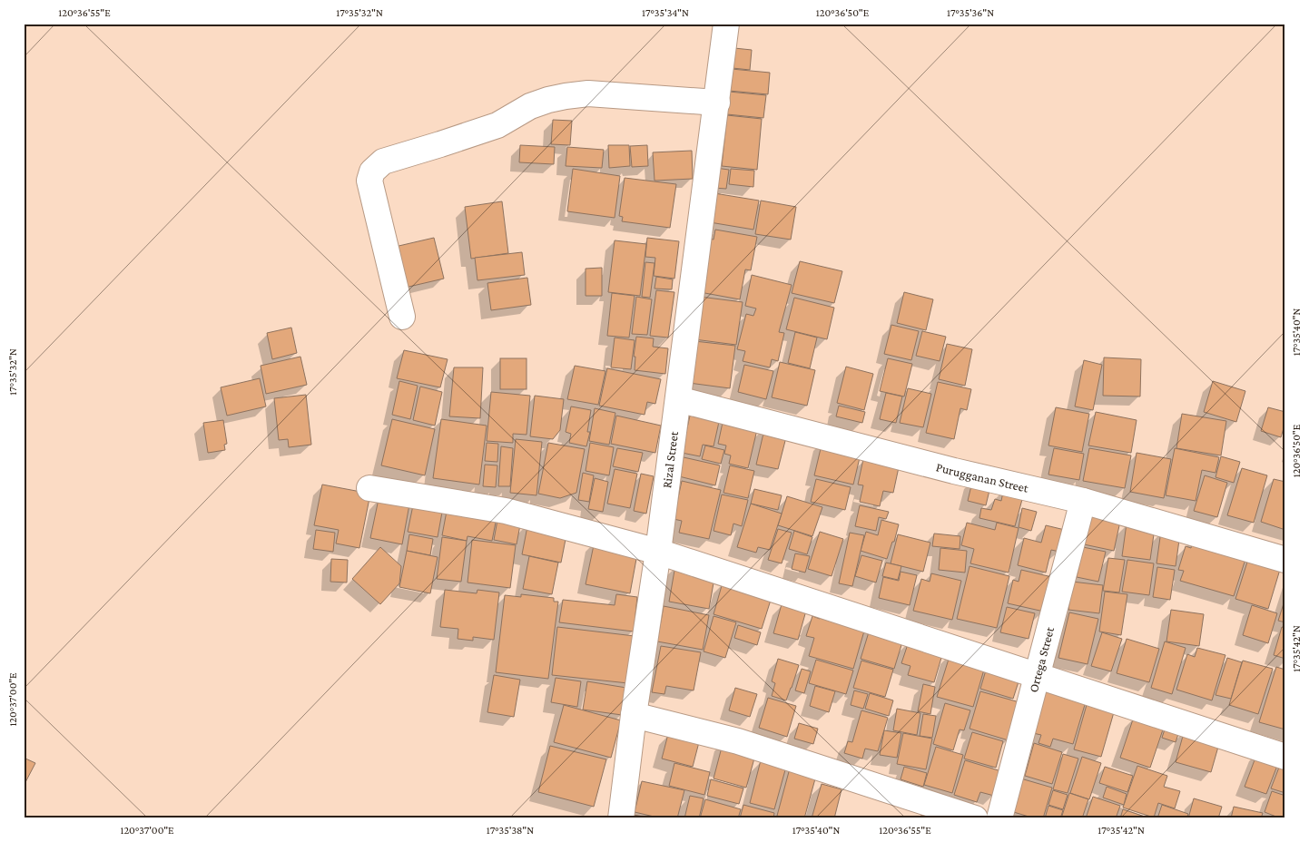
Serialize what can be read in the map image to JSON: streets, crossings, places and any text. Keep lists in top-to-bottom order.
{
  "streets": {
    "street": ["Rizal Street", "Purugganan Street", "Ortega Street"]
  },
  "crossings": [
    ["Rizal Street", "Purugganan Street"],
    ["Purugganan Street", "Ortega Street"]
  ],
  "coordinates": [
    "120°36'55\"E",
    "17°35'32\"N",
    "17°35'34\"N",
    "120°36'50\"E",
    "17°35'36\"N",
    "17°35'40\"N",
    "17°35'42\"N",
    "120°37'00\"E",
    "17°35'38\"N"
  ]
}
